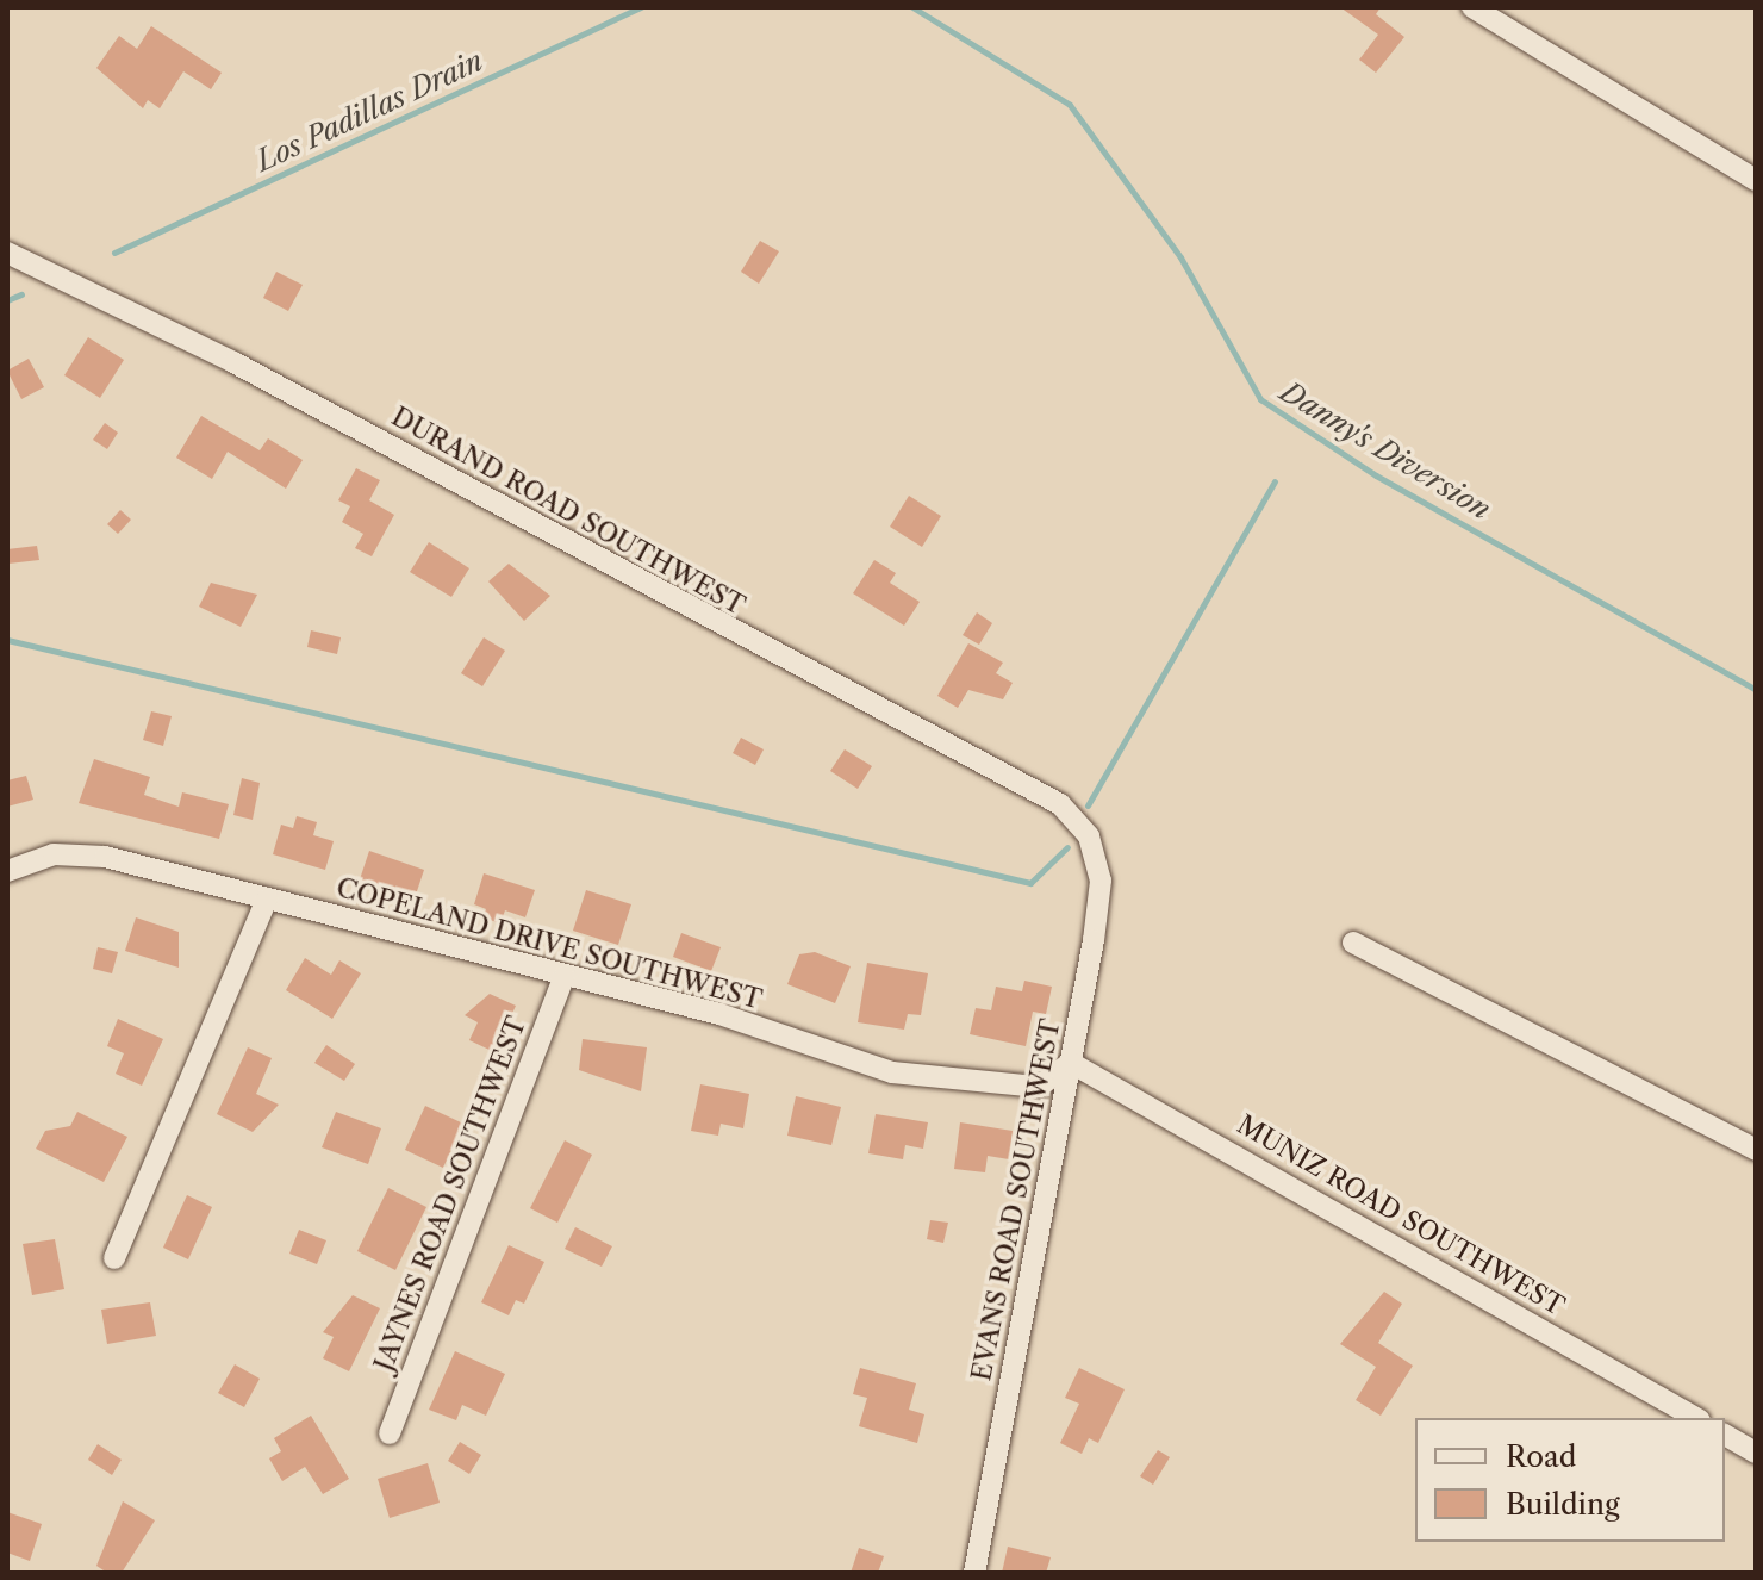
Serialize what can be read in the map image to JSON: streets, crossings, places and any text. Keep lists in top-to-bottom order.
{
  "streets": {
    "street": [
      "DURAND ROAD SOUTHWEST",
      "COPELAND DRIVE SOUTHWEST",
      "JAYNES ROAD SOUTHWEST",
      "EVANS ROAD SOUTHWEST",
      "MUNIZ ROAD SOUTHWEST"
    ]
  },
  "crossings": [
    ["DURAND ROAD SOUTHWEST", "EVANS ROAD SOUTHWEST"],
    ["COPELAND DRIVE SOUTHWEST", "JAYNES ROAD SOUTHWEST"],
    ["COPELAND DRIVE SOUTHWEST", "EVANS ROAD SOUTHWEST"],
    ["COPELAND DRIVE SOUTHWEST", "MUNIZ ROAD SOUTHWEST"],
    ["EVANS ROAD SOUTHWEST", "MUNIZ ROAD SOUTHWEST"]
  ],
  "water": ["Los Padillas Drain", "Danny's Diversion"],
  "legend": ["Road", "Building"]
}
